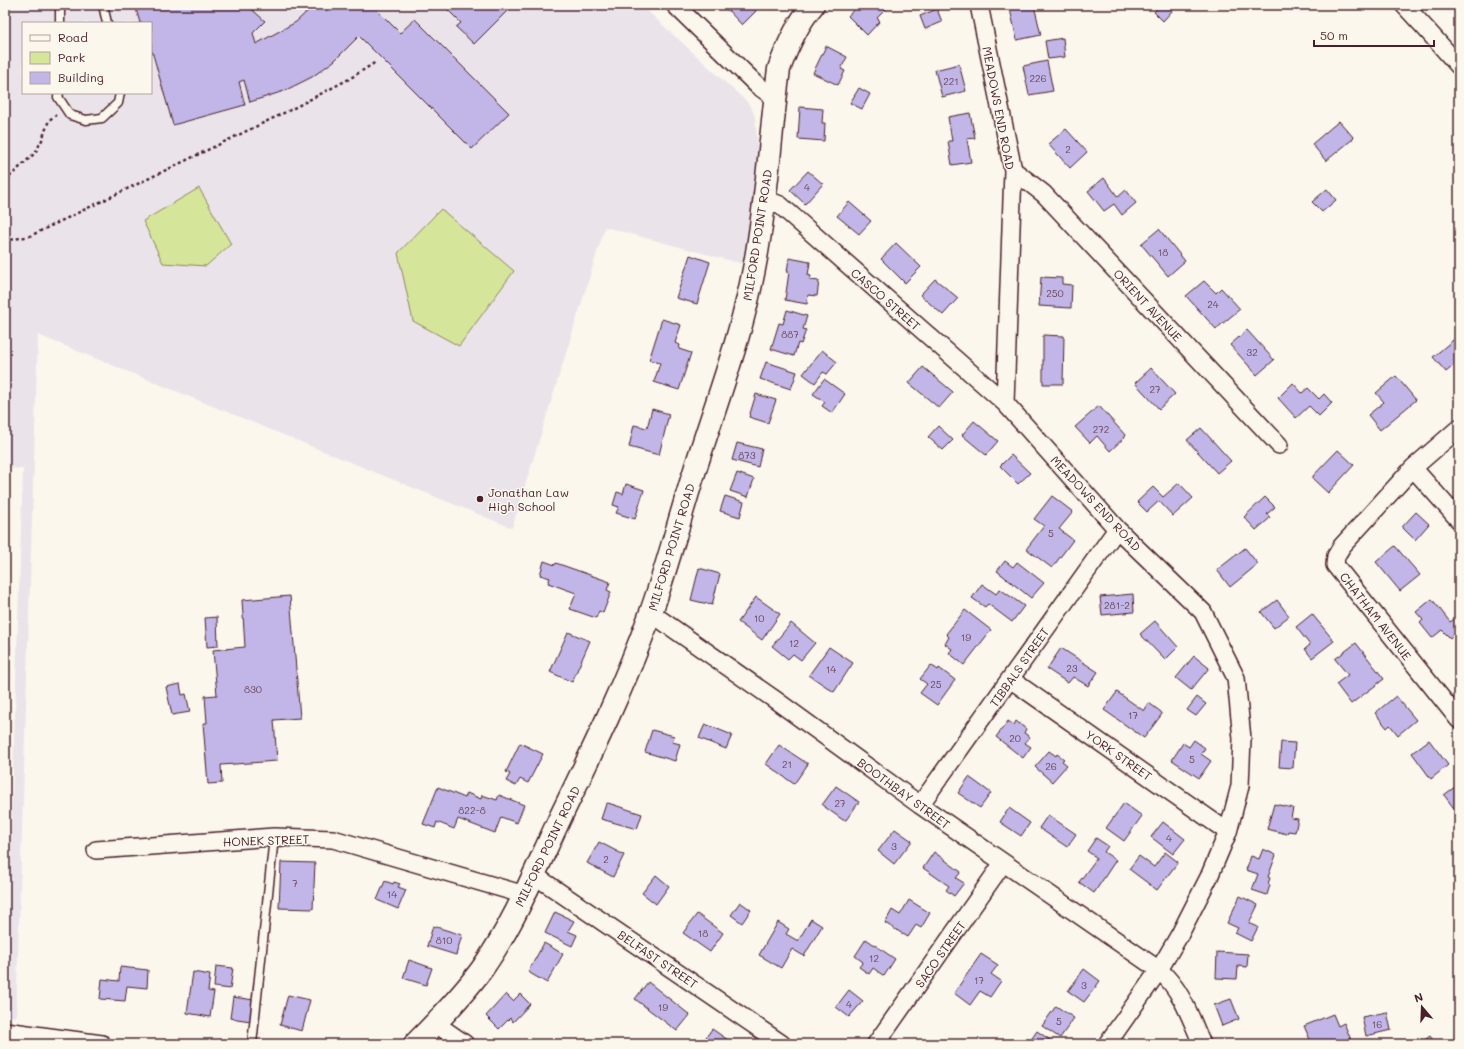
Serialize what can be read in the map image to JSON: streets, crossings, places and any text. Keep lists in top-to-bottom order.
{
  "streets": {
    "main road": ["MILFORD POINT ROAD"],
    "street": [
      "MEADOWS END ROAD",
      "CASCO STREET",
      "ORIENT AVENUE",
      "CHATHAM AVENUE",
      "TIBBALS STREET",
      "YORK STREET",
      "BOOTHBAY STREET",
      "HONEK STREET",
      "SACO STREET",
      "BELFAST STREET"
    ]
  },
  "crossings": [
    ["MEADOWS END ROAD", "CASCO STREET"],
    ["MEADOWS END ROAD", "ORIENT AVENUE"],
    ["MEADOWS END ROAD", "TIBBALS STREET"],
    ["MEADOWS END ROAD", "YORK STREET"],
    ["MEADOWS END ROAD", "BOOTHBAY STREET"],
    ["MILFORD POINT ROAD", "CASCO STREET"],
    ["MILFORD POINT ROAD", "BOOTHBAY STREET"],
    ["MILFORD POINT ROAD", "HONEK STREET"],
    ["MILFORD POINT ROAD", "BELFAST STREET"],
    ["TIBBALS STREET", "YORK STREET"],
    ["TIBBALS STREET", "BOOTHBAY STREET"],
    ["BOOTHBAY STREET", "SACO STREET"]
  ],
  "places": ["Jonathan Law High School"],
  "house_numbers": [
    "226",
    "221",
    "2",
    "4",
    "18",
    "250",
    "24",
    "887",
    "32",
    "27",
    "272",
    "873",
    "5",
    "281-2",
    "10",
    "19",
    "12",
    "23",
    "14",
    "25",
    "830",
    "17",
    "20",
    "5",
    "21",
    "26",
    "27",
    "822-8",
    "4",
    "3",
    "2",
    "7",
    "14",
    "18",
    "810",
    "12",
    "17",
    "3",
    "4",
    "19",
    "5",
    "16"
  ],
  "legend": ["Road", "Park", "Building"],
  "scale_bar": "50 m",
  "north": "top"
}
